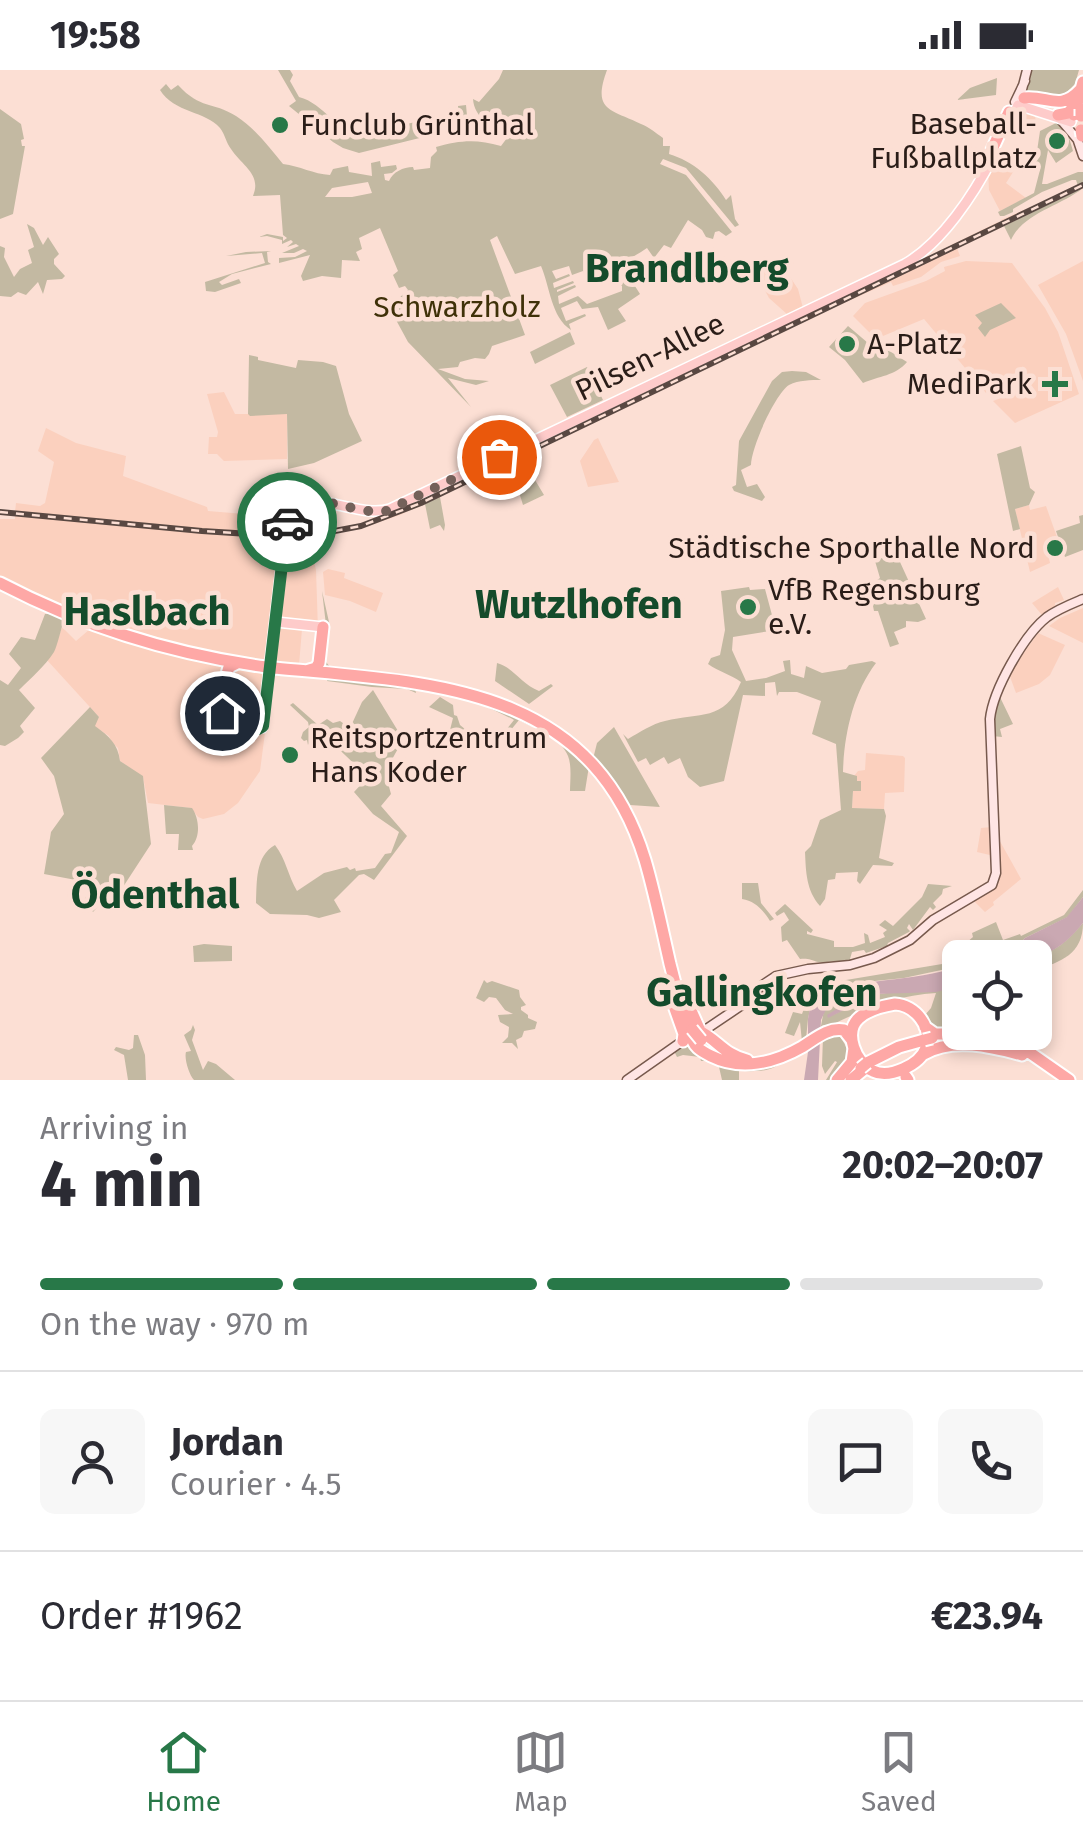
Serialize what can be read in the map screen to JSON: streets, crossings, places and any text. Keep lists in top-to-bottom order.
{
  "streets": {
    "main road": ["Pilsen-Allee"]
  },
  "districts": [
    "Brandlberg",
    "Wutzlhofen",
    "Haslbach",
    "Ödenthal",
    "Gallingkofen"
  ],
  "parks": ["Schwarzholz"],
  "places": {
    "other": [
      "Funclub Grünthal",
      "Baseball- Fußballplatz",
      "A-Platz",
      "Städtische Sporthalle Nord",
      "VfB Regensburg e.V.",
      "Reitsportzentrum Hans Koder"
    ],
    "health": ["MediPark"]
  },
  "page": {
    "status": "19:58",
    "heading": ["4 min", "Arriving in", "20:02–20:07"],
    "panel": [
      "Jordan",
      "Courier · 4.5",
      "Order #1962",
      "€23.94"
    ],
    "bar": "On the way · 970 m",
    "tabs": ["Home", "Map", "Saved"]
  }
}
